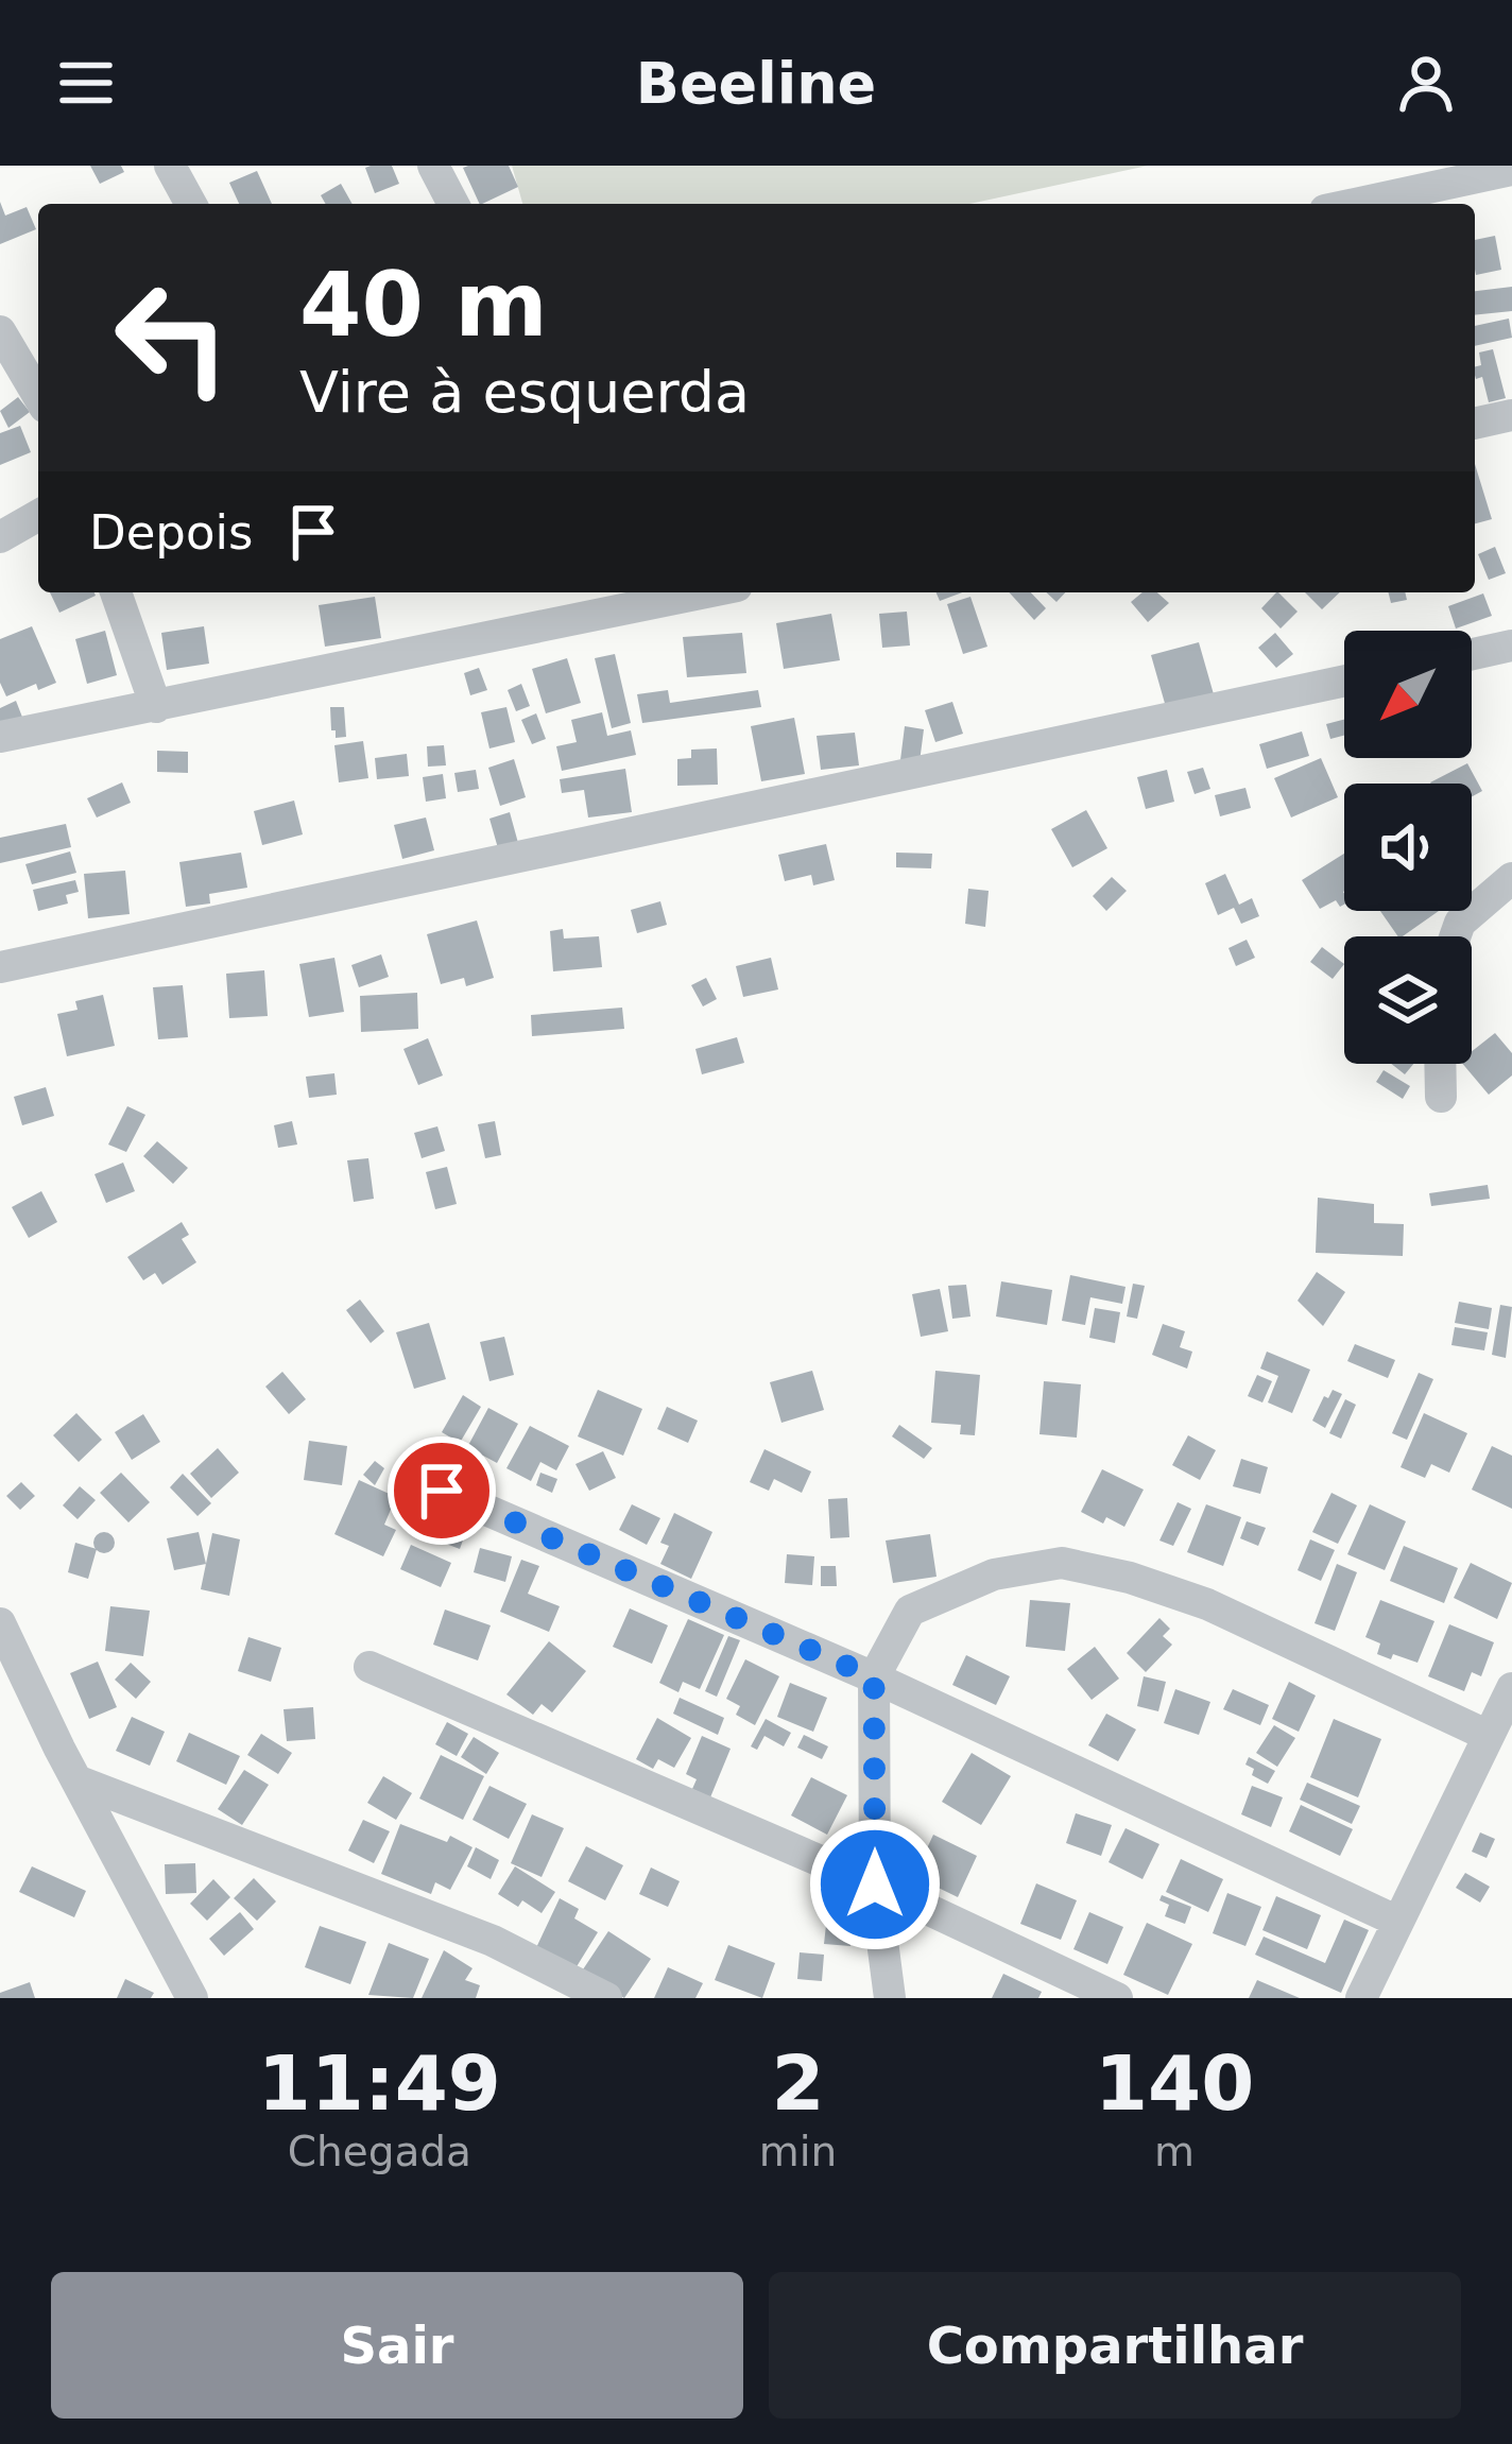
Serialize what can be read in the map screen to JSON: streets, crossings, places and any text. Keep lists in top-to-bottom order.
{
  "north": "bottom left",
  "page": {
    "header": "Beeline",
    "turn": ["40 m", "Vire à esquerda"],
    "then": "Depois",
    "eta": [
      "11:49",
      "Chegada",
      "2",
      "min",
      "140",
      "m"
    ],
    "buttons": ["Sair", "Compartilhar"]
  }
}
